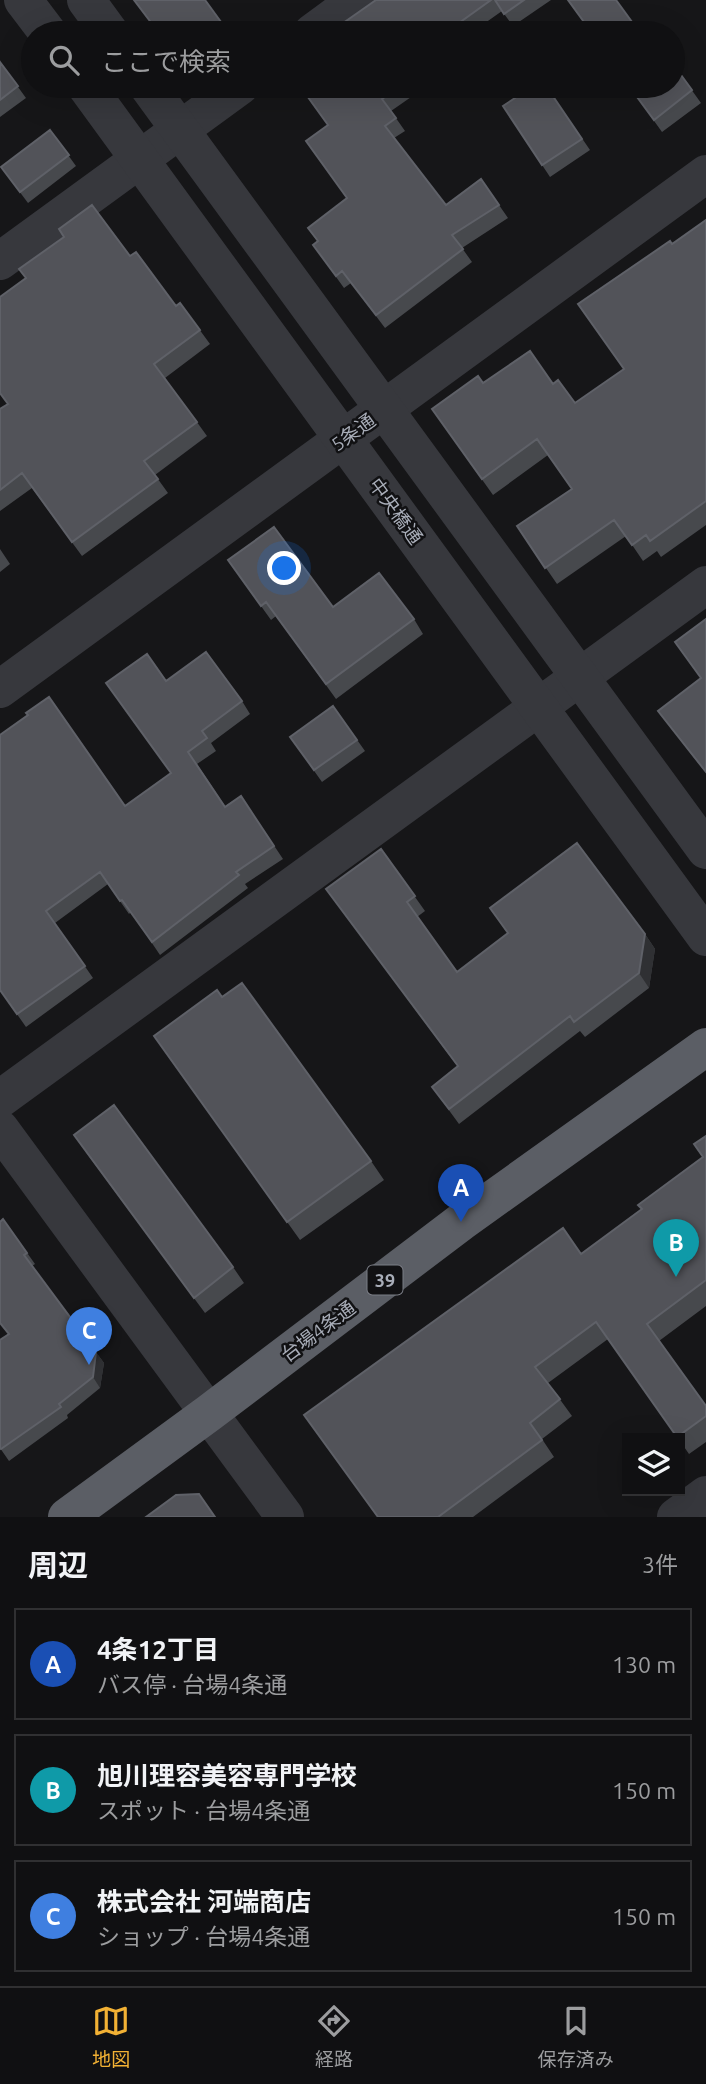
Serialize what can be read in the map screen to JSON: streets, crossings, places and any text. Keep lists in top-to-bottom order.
{
  "streets": {
    "highway": ["39", "台場4条通"],
    "street": ["5条通", "中央橋通"]
  },
  "crossings": [
    ["5条通", "中央橋通"]
  ],
  "page": {
    "search": "ここで検索",
    "pins": ["A", "B", "C"],
    "heading": ["周辺", "3件"],
    "list": [
      {
        "mark": "A",
        "name": "4条12丁目",
        "note": "バス停 · 台場4条通",
        "value": "130 m"
      },
      {
        "mark": "B",
        "name": "旭川理容美容専門学校",
        "note": "スポット · 台場4条通",
        "value": "150 m"
      },
      {
        "mark": "C",
        "name": "株式会社 河端商店",
        "note": "ショップ · 台場4条通",
        "value": "150 m"
      }
    ],
    "nav": ["地図", "経路", "保存済み"]
  }
}
